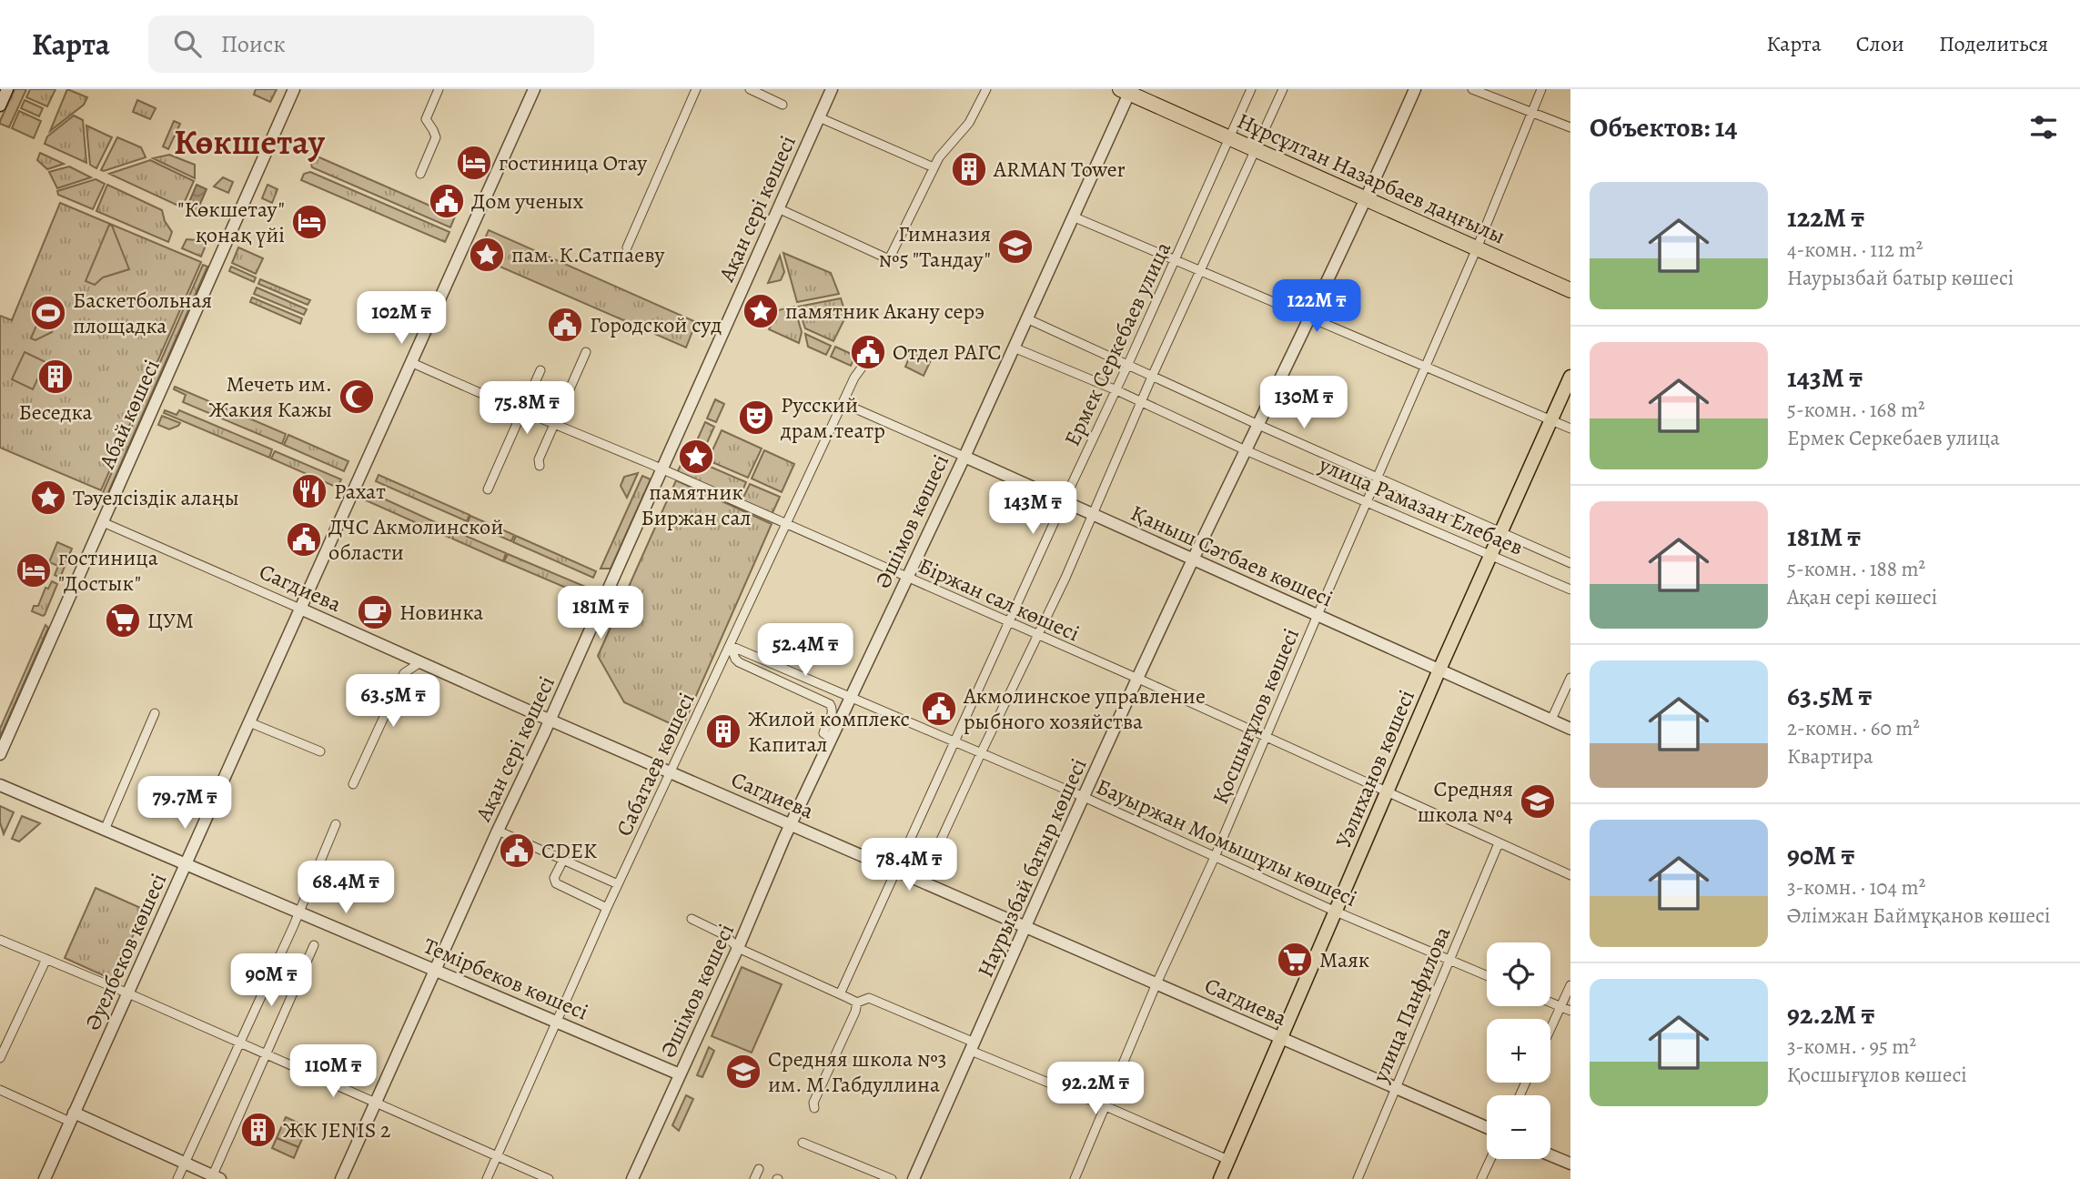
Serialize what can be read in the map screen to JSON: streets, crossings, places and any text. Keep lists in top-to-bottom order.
{
  "streets": {
    "highway": ["Нұрсұлтан Назарбаев даңғылы"],
    "main road": ["Уәлиханов көшесі"],
    "street": [
      "Ақан сері көшесі",
      "Ермек Серкебаев улица",
      "Абай көшесі",
      "улица Рамазан Елебаев",
      "Әшімов көшесі",
      "Қаныш Сәтбаев көшесі",
      "Сагдиева",
      "Біржан сал көшесі",
      "Қосшығұлов көшесі",
      "Сабатаев көшесі",
      "Бауыржан Момышұлы көшесі",
      "Наурызбай батыр көшесі",
      "Әуелбеков көшесі",
      "Темірбеков көшесі",
      "улица Панфилова"
    ]
  },
  "crossings": [
    ["Нұрсұлтан Назарбаев даңғылы", "Ермек Серкебаев улица"],
    ["Нұрсұлтан Назарбаев даңғылы", "Әшімов көшесі"],
    ["Нұрсұлтан Назарбаев даңғылы", "Қосшығұлов көшесі"],
    ["Нұрсұлтан Назарбаев даңғылы", "Наурызбай батыр көшесі"],
    ["Ақан сері көшесі", "Сагдиева"],
    ["Ақан сері көшесі", "Біржан сал көшесі"],
    ["Ақан сері көшесі", "Темірбеков көшесі"],
    ["Ермек Серкебаев улица", "улица Рамазан Елебаев"],
    ["Ермек Серкебаев улица", "Қаныш Сәтбаев көшесі"],
    ["Ермек Серкебаев улица", "Сагдиева"],
    ["Ермек Серкебаев улица", "Біржан сал көшесі"],
    ["Ермек Серкебаев улица", "Бауыржан Момышұлы көшесі"],
    ["Абай көшесі", "Сагдиева"],
    ["улица Рамазан Елебаев", "Әшімов көшесі"],
    ["улица Рамазан Елебаев", "Қосшығұлов көшесі"],
    ["улица Рамазан Елебаев", "Уәлиханов көшесі"],
    ["улица Рамазан Елебаев", "Наурызбай батыр көшесі"],
    ["Әшімов көшесі", "Қаныш Сәтбаев көшесі"],
    ["Әшімов көшесі", "Сагдиева"],
    ["Әшімов көшесі", "Біржан сал көшесі"],
    ["Әшімов көшесі", "Бауыржан Момышұлы көшесі"],
    ["Әшімов көшесі", "Темірбеков көшесі"],
    ["Қаныш Сәтбаев көшесі", "Қосшығұлов көшесі"],
    ["Қаныш Сәтбаев көшесі", "Сабатаев көшесі"],
    ["Қаныш Сәтбаев көшесі", "Уәлиханов көшесі"],
    ["Қаныш Сәтбаев көшесі", "Наурызбай батыр көшесі"],
    ["Сагдиева", "Қосшығұлов көшесі"],
    ["Сагдиева", "Сабатаев көшесі"],
    ["Сагдиева", "Уәлиханов көшесі"],
    ["Сагдиева", "Наурызбай батыр көшесі"],
    ["Сагдиева", "Әуелбеков көшесі"],
    ["Сагдиева", "улица Панфилова"],
    ["Біржан сал көшесі", "Қосшығұлов көшесі"],
    ["Біржан сал көшесі", "Сабатаев көшесі"],
    ["Біржан сал көшесі", "Уәлиханов көшесі"],
    ["Біржан сал көшесі", "Наурызбай батыр көшесі"],
    ["Біржан сал көшесі", "Әуелбеков көшесі"],
    ["Біржан сал көшесі", "улица Панфилова"],
    ["Қосшығұлов көшесі", "Бауыржан Момышұлы көшесі"],
    ["Сабатаев көшесі", "Бауыржан Момышұлы көшесі"],
    ["Сабатаев көшесі", "Темірбеков көшесі"],
    ["Уәлиханов көшесі", "Бауыржан Момышұлы көшесі"],
    ["Бауыржан Момышұлы көшесі", "Наурызбай батыр көшесі"],
    ["Бауыржан Момышұлы көшесі", "улица Панфилова"],
    ["Әуелбеков көшесі", "Темірбеков көшесі"]
  ],
  "districts": ["Көкшетау"],
  "places": {
    "hotel": ["гостиница Отау", "\"Көкшетау\" қонақ үйі", "гостиница \"Достык\""],
    "building": [
      "ARMAN Tower",
      "Беседка",
      "Жилой комплекс Капитал",
      "ЖК JENIS 2"
    ],
    "public building": [
      "Дом ученых",
      "Городской суд",
      "Отдел РАГС",
      "ДЧС Акмолинской области",
      "Акмолинское управление рыбного хозяйства",
      "CDEK"
    ],
    "school or university": ["Гимназия №5 \"Тандау\"", "Средняя школа №4", "Средняя школа №3 им. М.Габдуллина"],
    "place": [
      "пам. К.Сатпаеву",
      "памятник Акану серэ",
      "памятник Биржан сал",
      "Тәуелсіздік алаңы"
    ],
    "sports": ["Баскетбольная площадка"],
    "mosque": ["Мечеть им. Жакия Кажы"],
    "theatre": ["Русский драм.театр"],
    "restaurant": ["Рахат"],
    "cafe": ["Новинка"],
    "supermarket": ["ЦУМ", "Маяк"]
  },
  "page": {
    "header": "Карта",
    "search": "Поиск",
    "nav": ["Карта", "Слои", "Поделиться"],
    "heading": "Объектов: 14",
    "list": [
      {
        "name": "122M ₸",
        "note": "4-комн. · 112 m² · Наурызбай батыр көшесі"
      },
      {
        "name": "143M ₸",
        "note": "5-комн. · 168 m² · Ермек Серкебаев улица"
      },
      {
        "name": "181M ₸",
        "note": "5-комн. · 188 m² · Ақан сері көшесі"
      },
      {
        "name": "63.5M ₸",
        "note": "2-комн. · 60 m² · Квартира"
      },
      {
        "name": "90M ₸",
        "note": "3-комн. · 104 m² · Әлімжан Баймұқанов көшесі"
      },
      {
        "name": "92.2M ₸",
        "note": "3-комн. · 95 m² · Қосшығұлов көшесі"
      }
    ],
    "price": [
      "122M ₸",
      "102M ₸",
      "130M ₸",
      "75.8M ₸",
      "143M ₸",
      "181M ₸",
      "52.4M ₸",
      "63.5M ₸",
      "79.7M ₸",
      "78.4M ₸",
      "68.4M ₸",
      "90M ₸",
      "110M ₸",
      "92.2M ₸"
    ],
    "map_buttons": ["+", "−"]
  }
}
